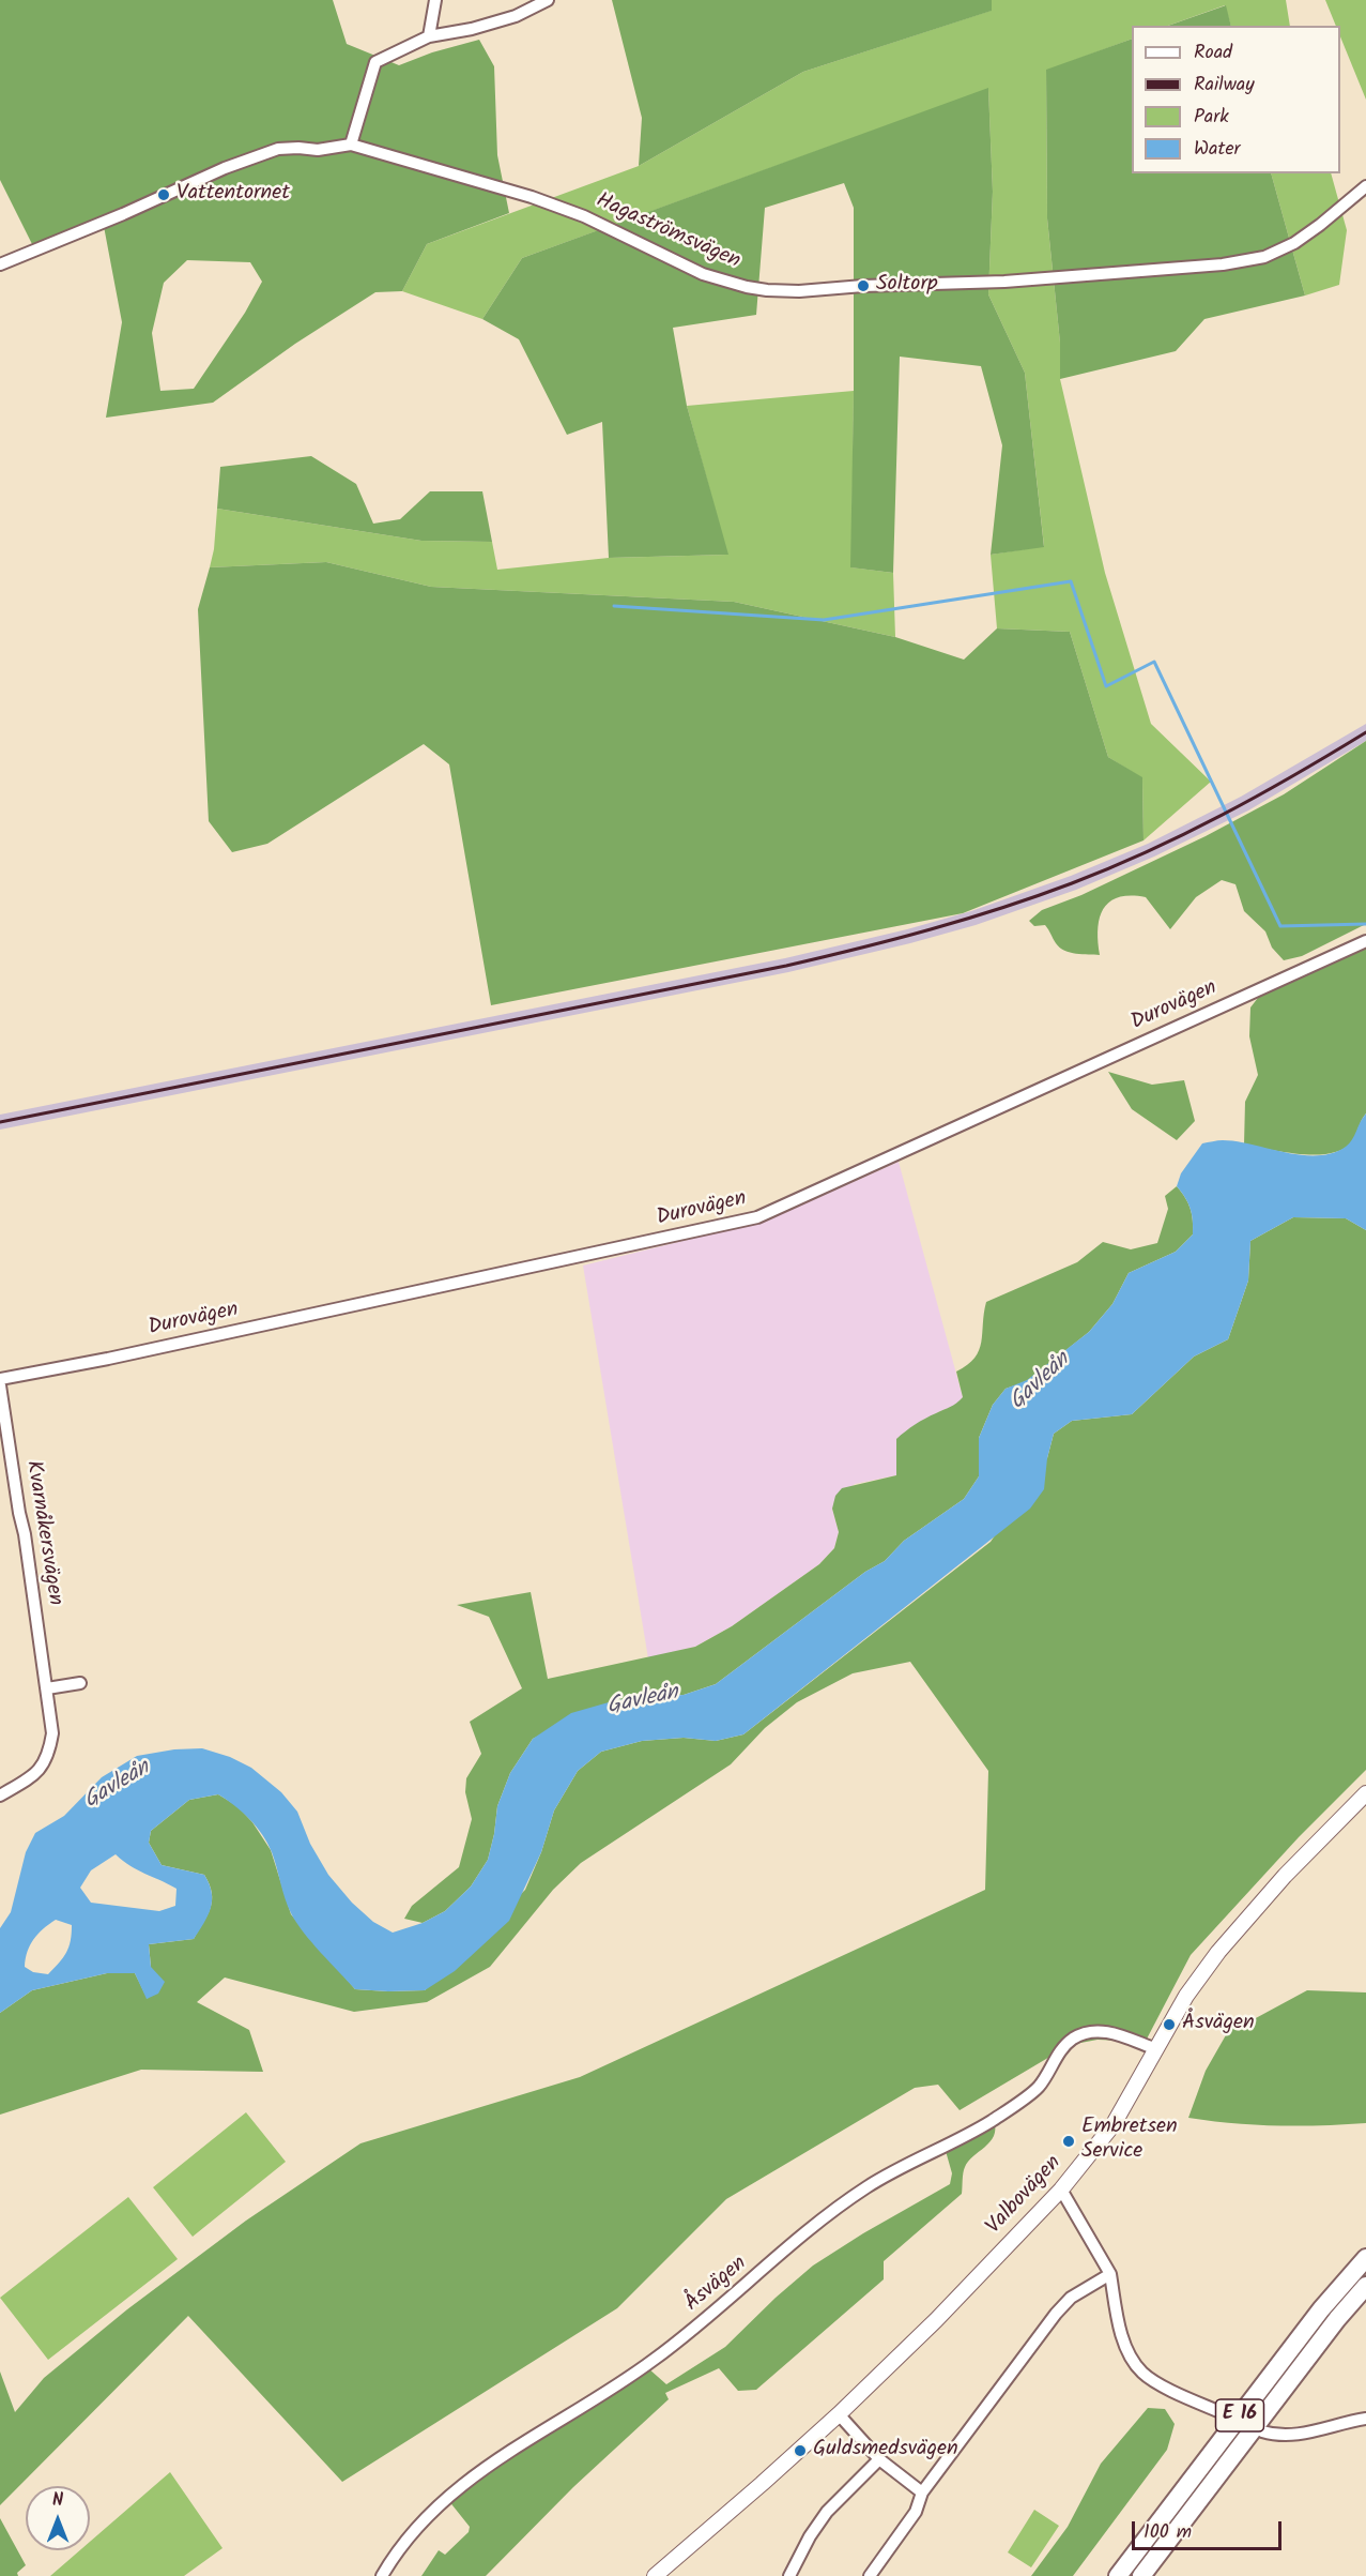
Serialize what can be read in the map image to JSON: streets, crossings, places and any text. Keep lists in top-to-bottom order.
{
  "streets": {
    "highway": ["E 16"],
    "main road": ["Valbovägen"],
    "street": [
      "Hagaströmsvägen",
      "Durovägen",
      "Kvarnåkersvägen",
      "Åsvägen"
    ]
  },
  "crossings": [
    ["Valbovägen", "Åsvägen"]
  ],
  "water": ["Gavleån"],
  "places": [
    "Vattentornet",
    "Soltorp",
    "Åsvägen",
    "Embretsen Service",
    "Guldsmedsvägen"
  ],
  "legend": [
    "Road",
    "Railway",
    "Park",
    "Water"
  ],
  "scale_bar": "100 m",
  "north": "top"
}
